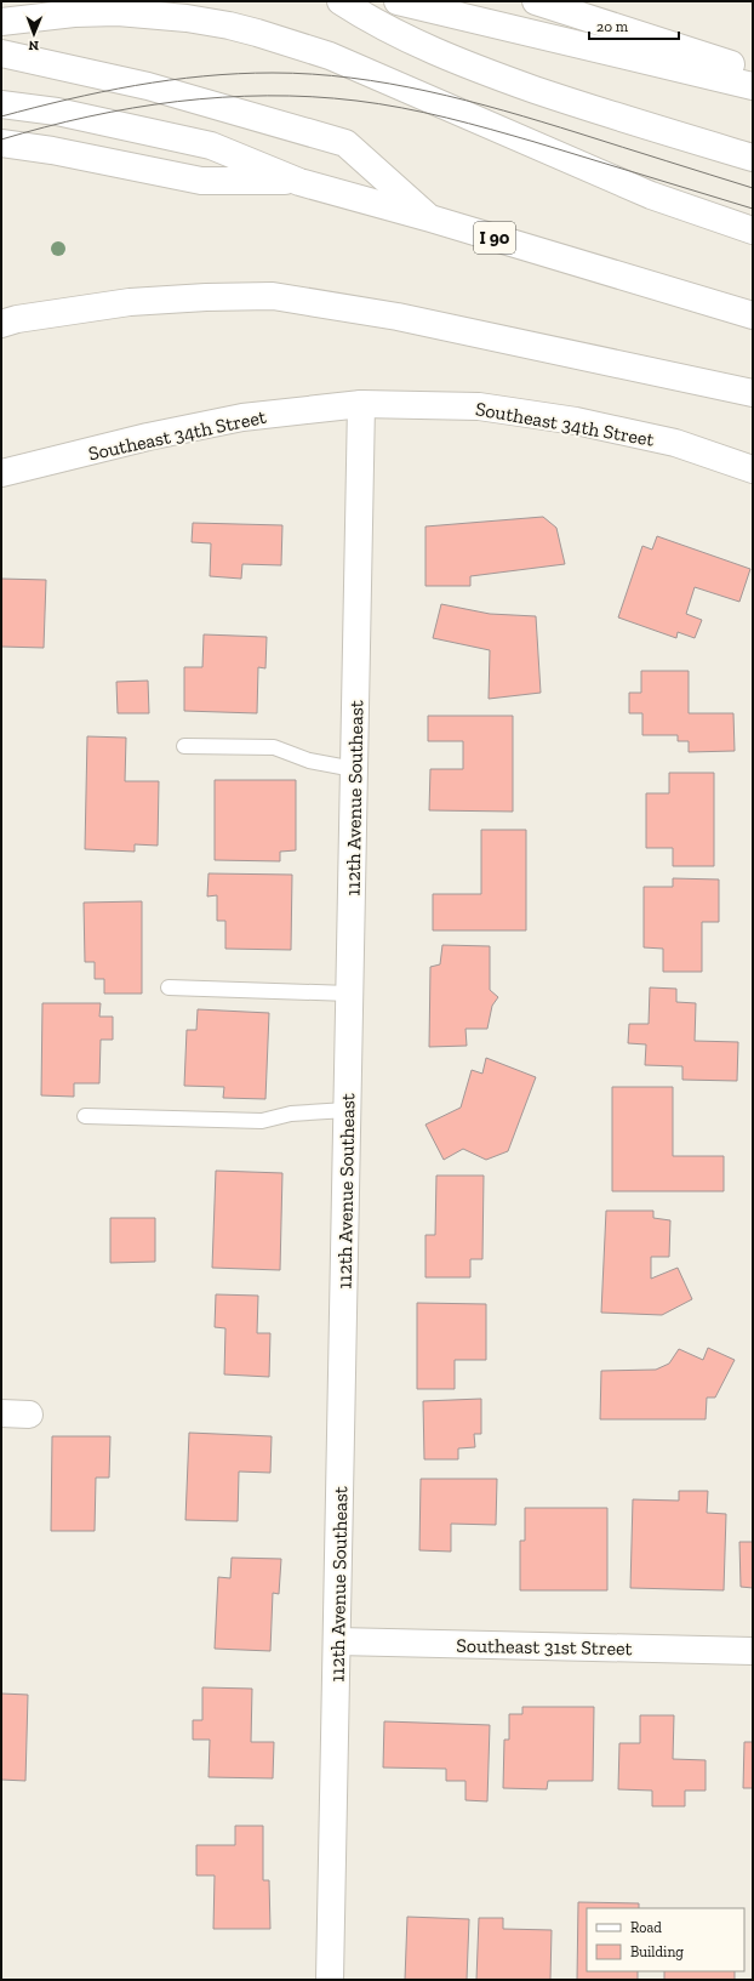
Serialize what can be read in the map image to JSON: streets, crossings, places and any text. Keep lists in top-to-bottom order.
{
  "streets": {
    "main road": [
      "I 90",
      "Southeast 34th Street",
      "112th Avenue Southeast",
      "Southeast 31st Street"
    ]
  },
  "crossings": [
    ["Southeast 34th Street", "112th Avenue Southeast"],
    ["112th Avenue Southeast", "Southeast 31st Street"]
  ],
  "legend": ["Road", "Building"],
  "scale_bar": "20 m",
  "north": "bottom"
}
